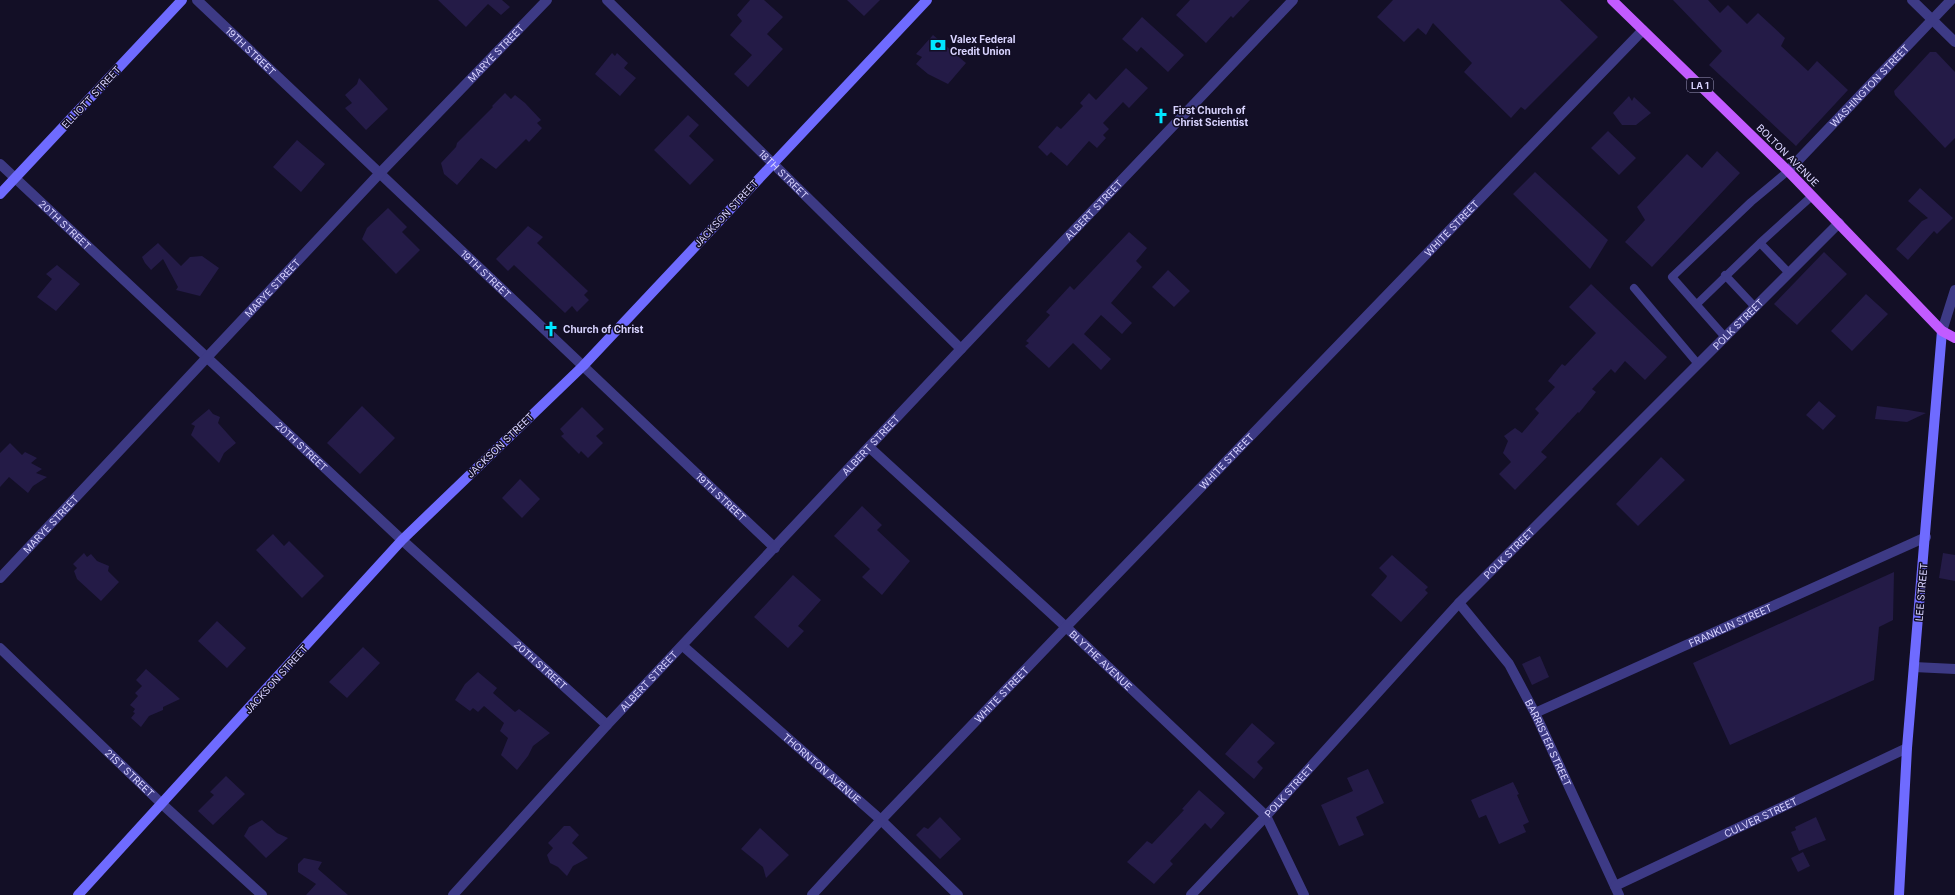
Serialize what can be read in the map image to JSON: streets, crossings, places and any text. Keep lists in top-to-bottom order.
{
  "streets": {
    "main road": [
      "LA 1",
      "ELLIOTT STREET",
      "BOLTON AVENUE",
      "JACKSON STREET",
      "LEE STREET"
    ],
    "street": [
      "19TH STREET",
      "MARYE STREET",
      "WASHINGTON STREET",
      "18TH STREET",
      "ALBERT STREET",
      "20TH STREET",
      "WHITE STREET",
      "POLK STREET",
      "FRANKLIN STREET",
      "BLYTHE AVENUE",
      "BARRISTER STREET",
      "THORNTON AVENUE",
      "21ST STREET",
      "CULVER STREET"
    ]
  },
  "crossings": [
    ["19TH STREET", "MARYE STREET"],
    ["19TH STREET", "ALBERT STREET"],
    ["19TH STREET", "JACKSON STREET"],
    ["MARYE STREET", "20TH STREET"],
    ["LA 1", "BOLTON AVENUE"],
    ["LA 1", "LEE STREET"],
    ["WASHINGTON STREET", "BOLTON AVENUE"],
    ["ELLIOTT STREET", "20TH STREET"],
    ["BOLTON AVENUE", "WHITE STREET"],
    ["BOLTON AVENUE", "POLK STREET"],
    ["BOLTON AVENUE", "LEE STREET"],
    ["18TH STREET", "ALBERT STREET"],
    ["18TH STREET", "JACKSON STREET"],
    ["ALBERT STREET", "20TH STREET"],
    ["ALBERT STREET", "BLYTHE AVENUE"],
    ["ALBERT STREET", "THORNTON AVENUE"],
    ["JACKSON STREET", "20TH STREET"],
    ["JACKSON STREET", "21ST STREET"],
    ["WHITE STREET", "BLYTHE AVENUE"],
    ["WHITE STREET", "THORNTON AVENUE"],
    ["POLK STREET", "BLYTHE AVENUE"],
    ["POLK STREET", "BARRISTER STREET"],
    ["LEE STREET", "FRANKLIN STREET"],
    ["LEE STREET", "CULVER STREET"],
    ["FRANKLIN STREET", "BARRISTER STREET"],
    ["BARRISTER STREET", "CULVER STREET"]
  ],
  "places": {
    "bank": ["Valex Federal Credit Union"],
    "church": ["First Church of Christ Scientist", "Church of Christ"]
  }
}
